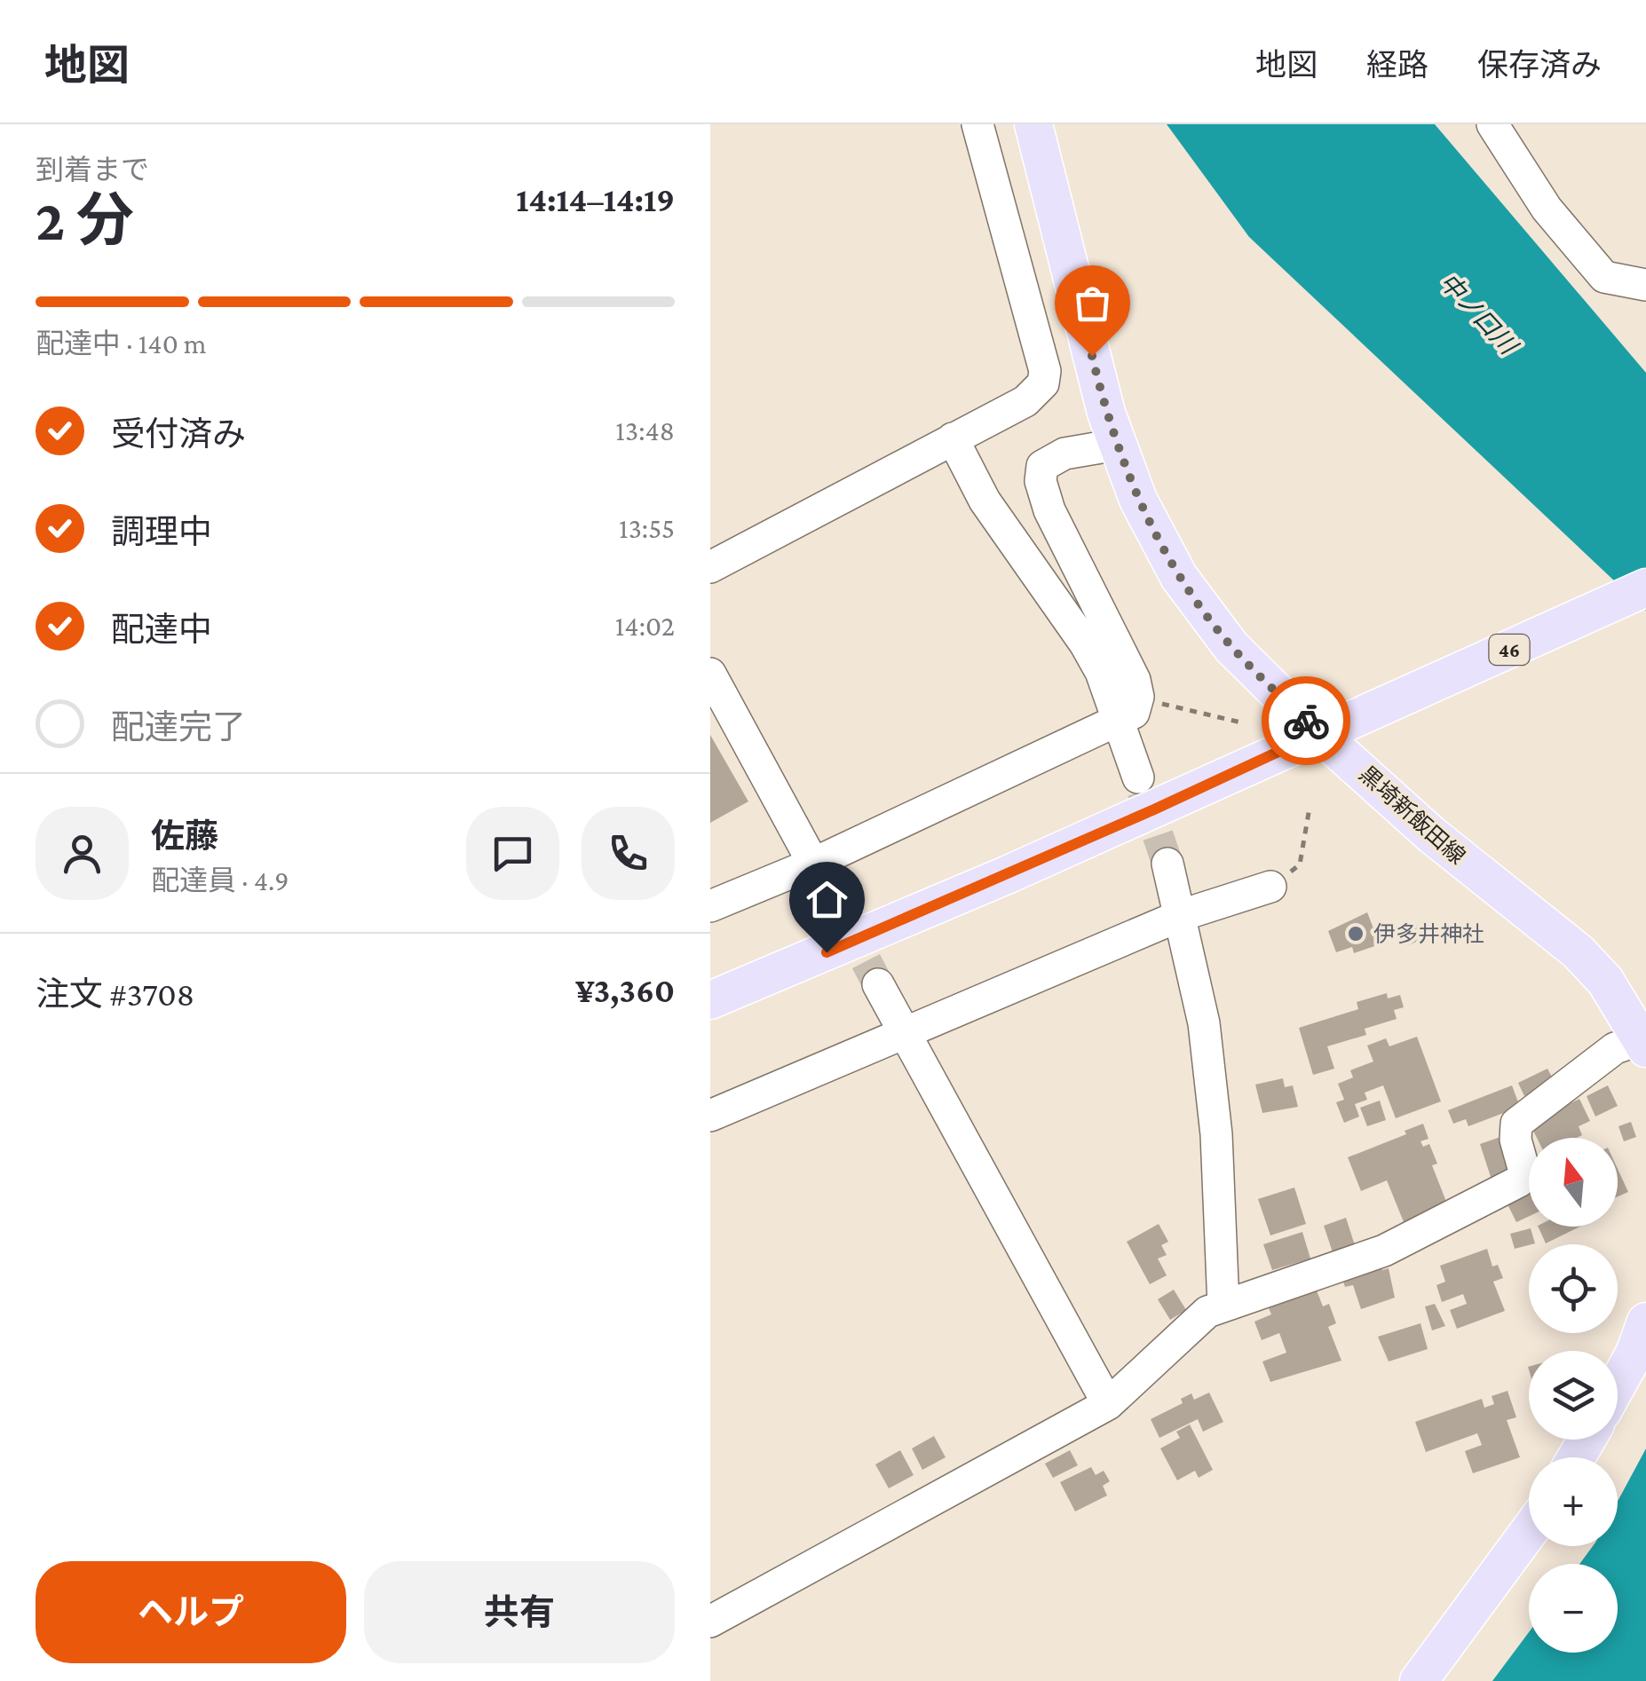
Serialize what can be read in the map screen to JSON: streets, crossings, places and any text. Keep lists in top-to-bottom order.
{
  "streets": {
    "main road": ["46", "黒埼新飯田線"]
  },
  "crossings": [
    ["46", "黒埼新飯田線"]
  ],
  "water": ["中ノ口川"],
  "places": ["伊多井神社"],
  "north": "top",
  "page": {
    "header": "地図",
    "nav": ["地図", "経路", "保存済み"],
    "heading": ["2 分", "到着まで", "14:14–14:19"],
    "panel": [
      "佐藤",
      "配達員 · 4.9",
      "注文 #3708",
      "¥3,360"
    ],
    "bar": "配達中 · 140 m",
    "list": [
      ["受付済み", "13:48"],
      ["調理中", "13:55"],
      ["配達中", "14:02"],
      "配達完了"
    ],
    "map_buttons": ["+", "−"],
    "buttons": ["ヘルプ", "共有"]
  }
}
